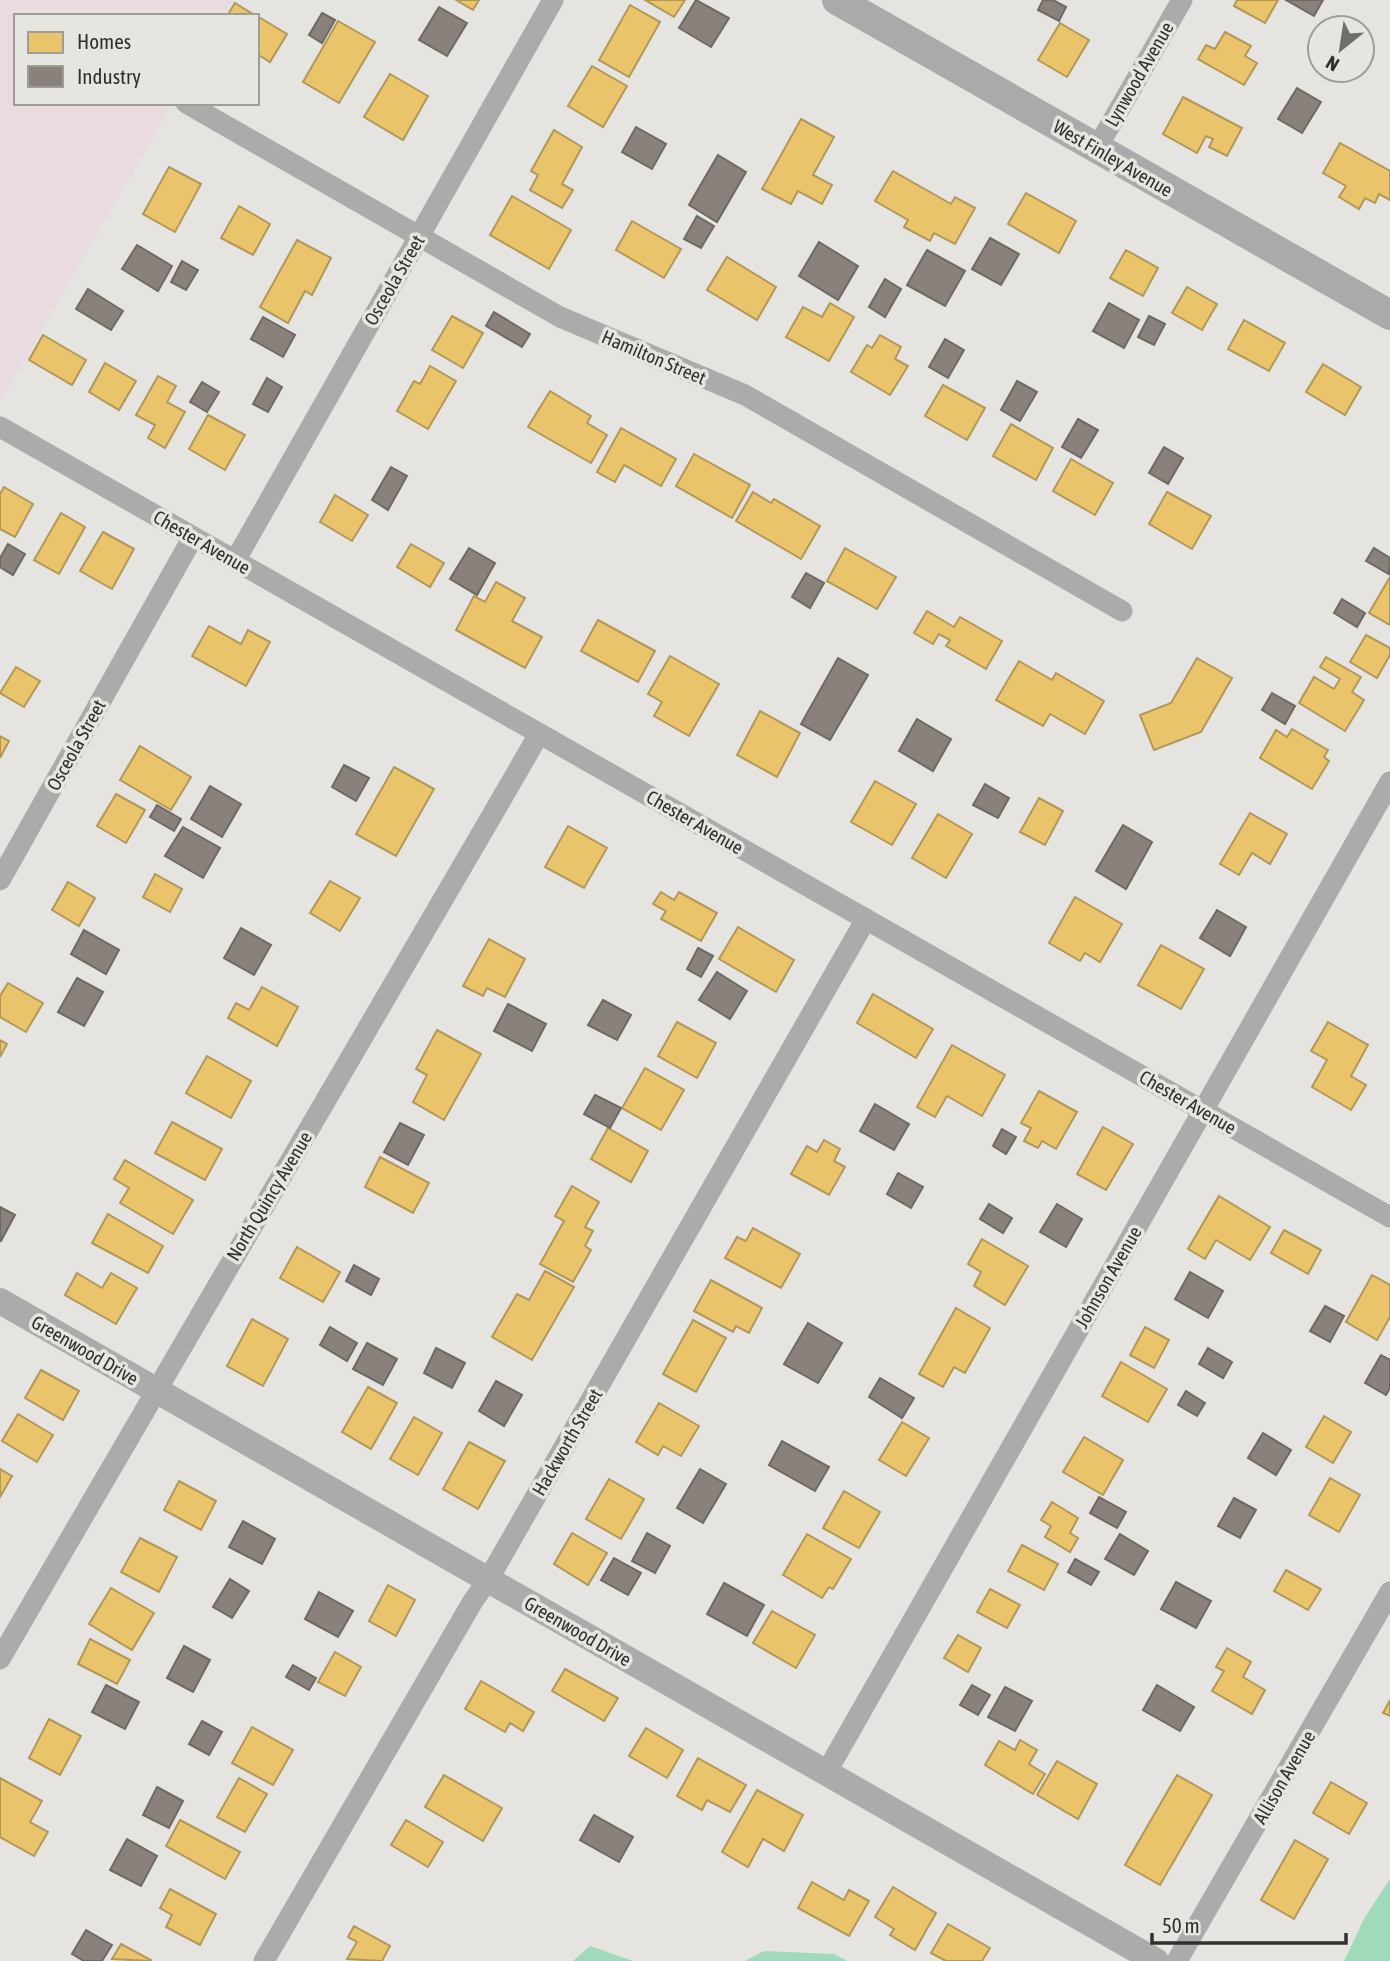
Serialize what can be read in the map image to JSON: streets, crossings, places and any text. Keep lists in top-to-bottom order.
{
  "streets": {
    "main road": ["West Finley Avenue"],
    "street": [
      "Lynwood Avenue",
      "Osceola Street",
      "Hamilton Street",
      "Chester Avenue",
      "North Quincy Avenue",
      "Johnson Avenue",
      "Greenwood Drive",
      "Hackworth Street",
      "Allison Avenue"
    ]
  },
  "crossings": [
    ["Lynwood Avenue", "West Finley Avenue"],
    ["Osceola Street", "Hamilton Street"],
    ["Osceola Street", "Chester Avenue"],
    ["Chester Avenue", "North Quincy Avenue"],
    ["Chester Avenue", "Johnson Avenue"],
    ["Chester Avenue", "Hackworth Street"],
    ["North Quincy Avenue", "Greenwood Drive"],
    ["Johnson Avenue", "Greenwood Drive"],
    ["Greenwood Drive", "Hackworth Street"]
  ],
  "legend": ["Homes", "Industry"],
  "scale_bar": "50 m",
  "north": "bottom left"
}
